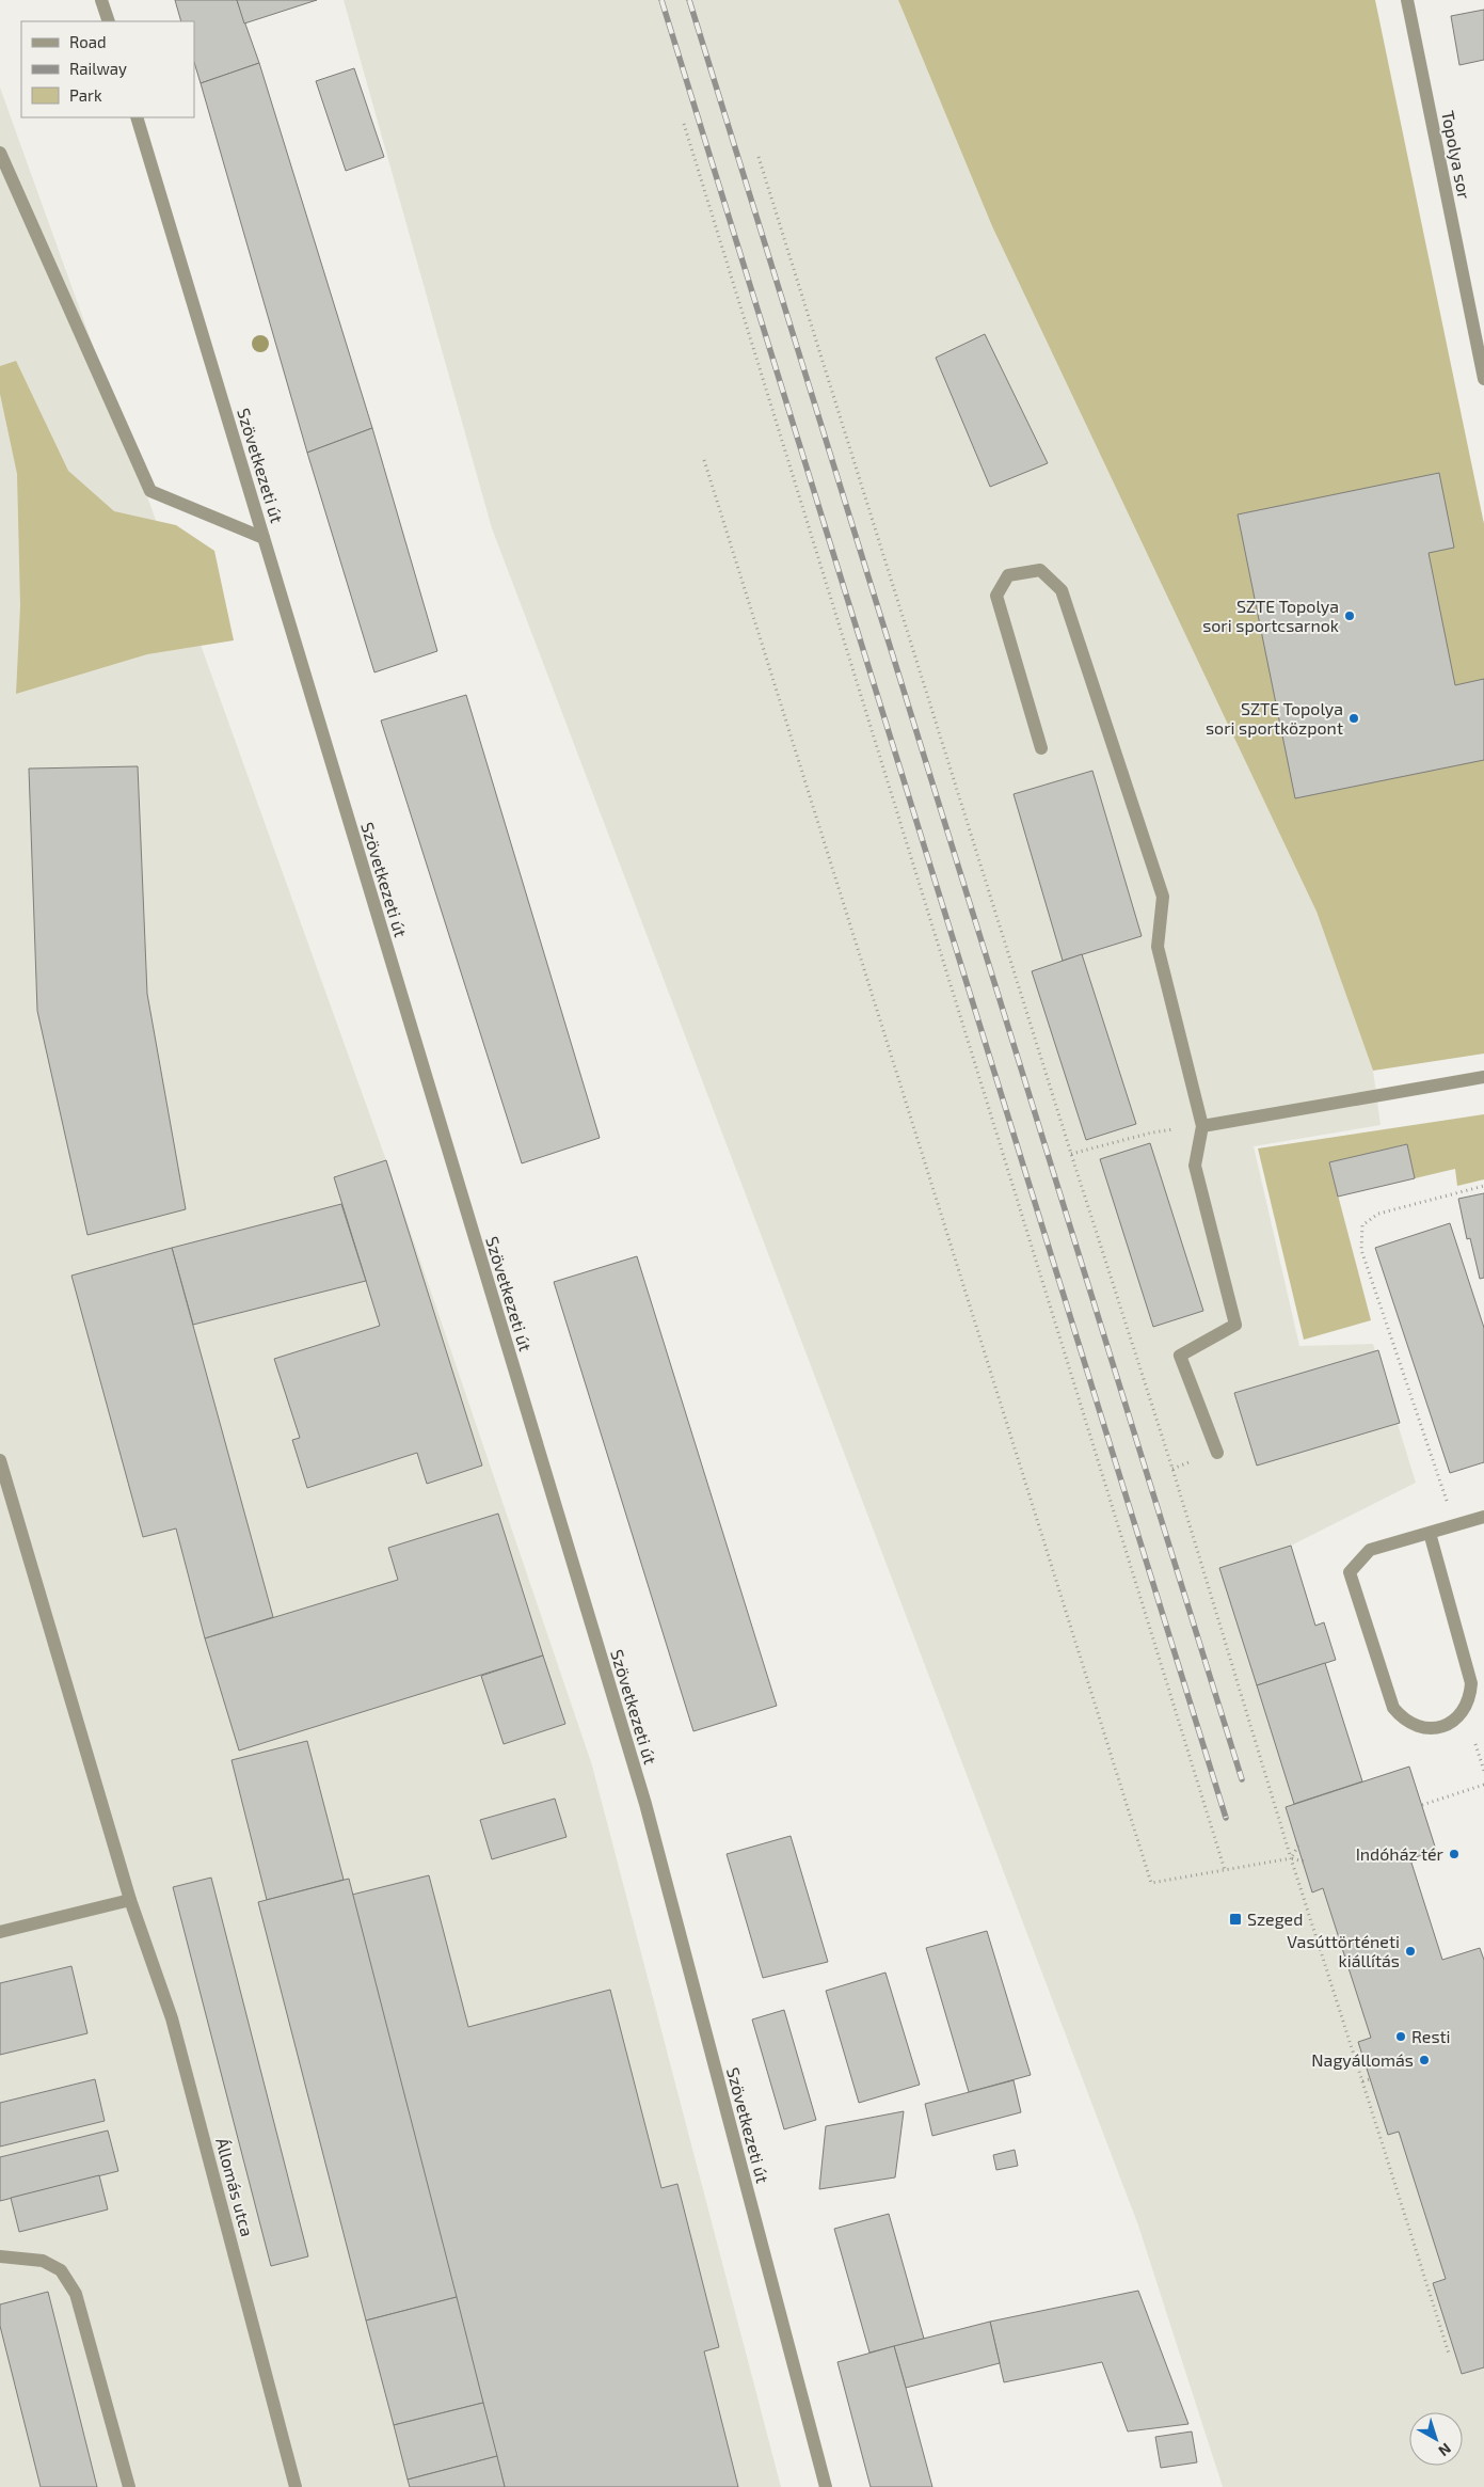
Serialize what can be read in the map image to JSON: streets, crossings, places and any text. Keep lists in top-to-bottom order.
{
  "streets": {
    "street": ["Topolya sor", "Szövetkezeti út", "Állomás utca"]
  },
  "places": {
    "other": [
      "SZTE Topolya sori sportcsarnok",
      "SZTE Topolya sori sportközpont",
      "Indóház tér",
      "Vasúttörténeti kiállítás",
      "Resti",
      "Nagyállomás"
    ],
    "transit": ["Szeged"]
  },
  "legend": ["Road", "Railway", "Park"],
  "north": "bottom right"
}
